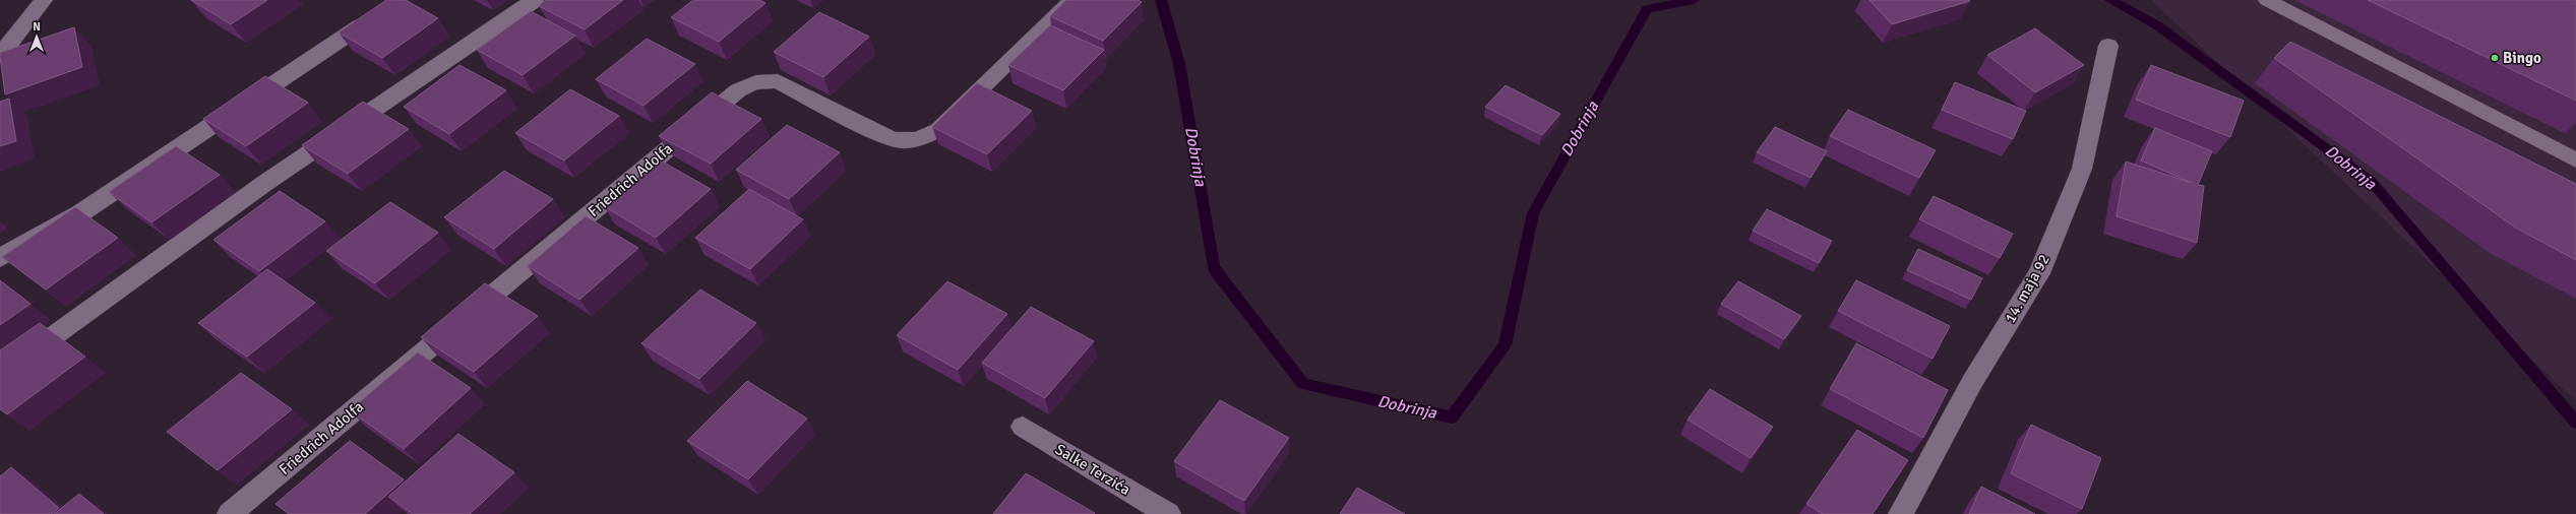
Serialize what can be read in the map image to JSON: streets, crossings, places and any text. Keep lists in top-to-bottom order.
{
  "streets": {
    "street": ["Friedrich Adolfa", "14. maja 92", "Salke Terzića"]
  },
  "water": ["Dobrinja"],
  "places": ["Bingo"],
  "north": "top"
}
